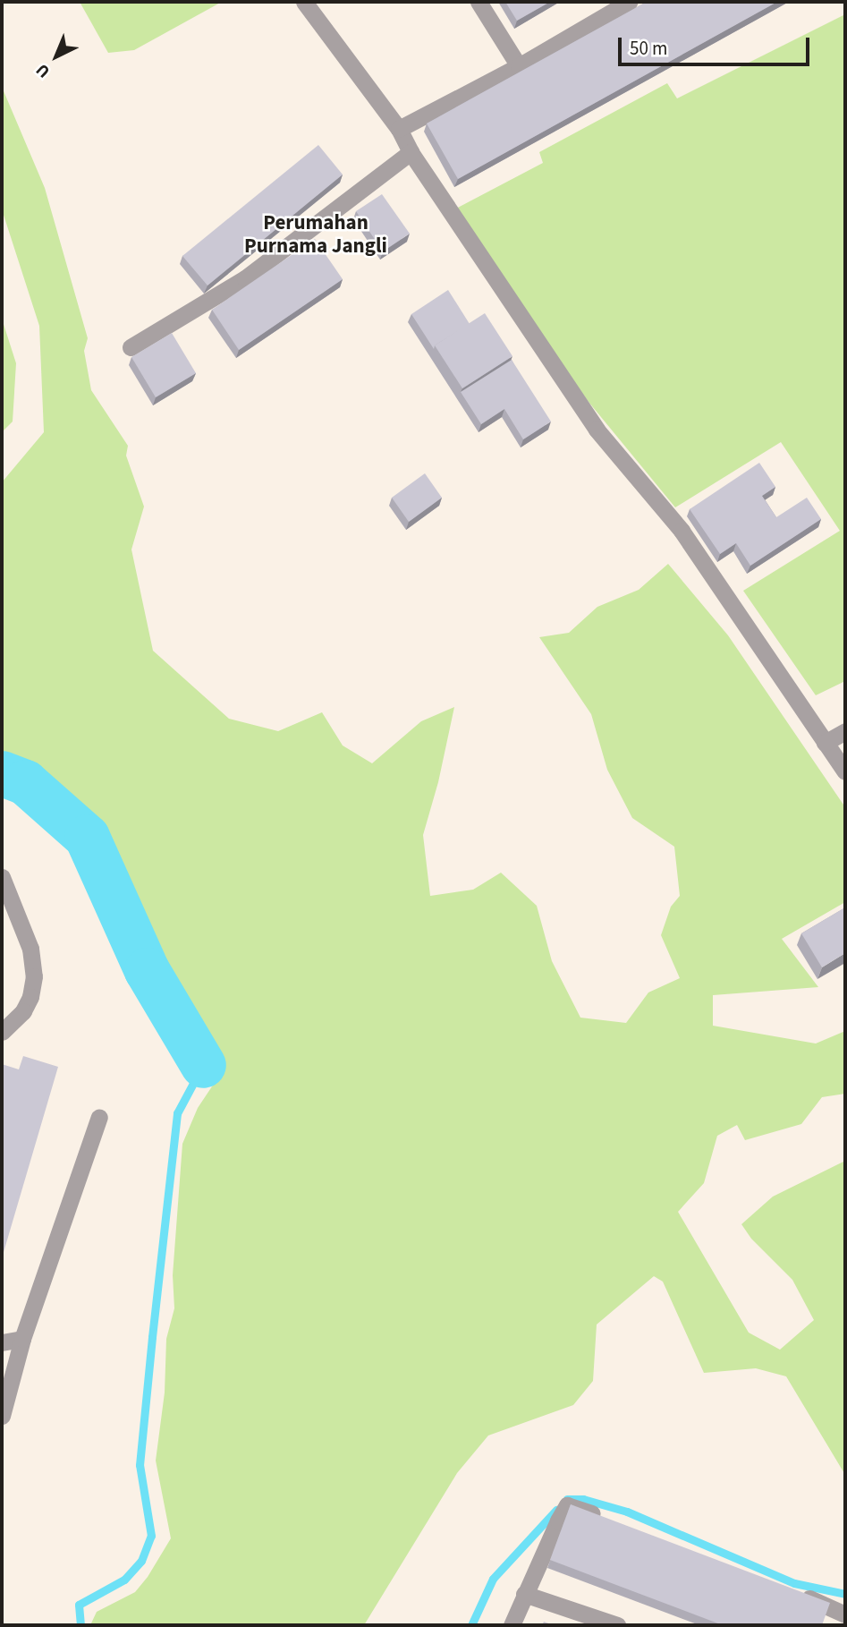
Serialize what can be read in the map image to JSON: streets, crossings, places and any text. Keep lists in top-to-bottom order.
{
  "districts": ["Perumahan Purnama Jangli"],
  "scale_bar": "50 m",
  "north": "bottom left"
}
